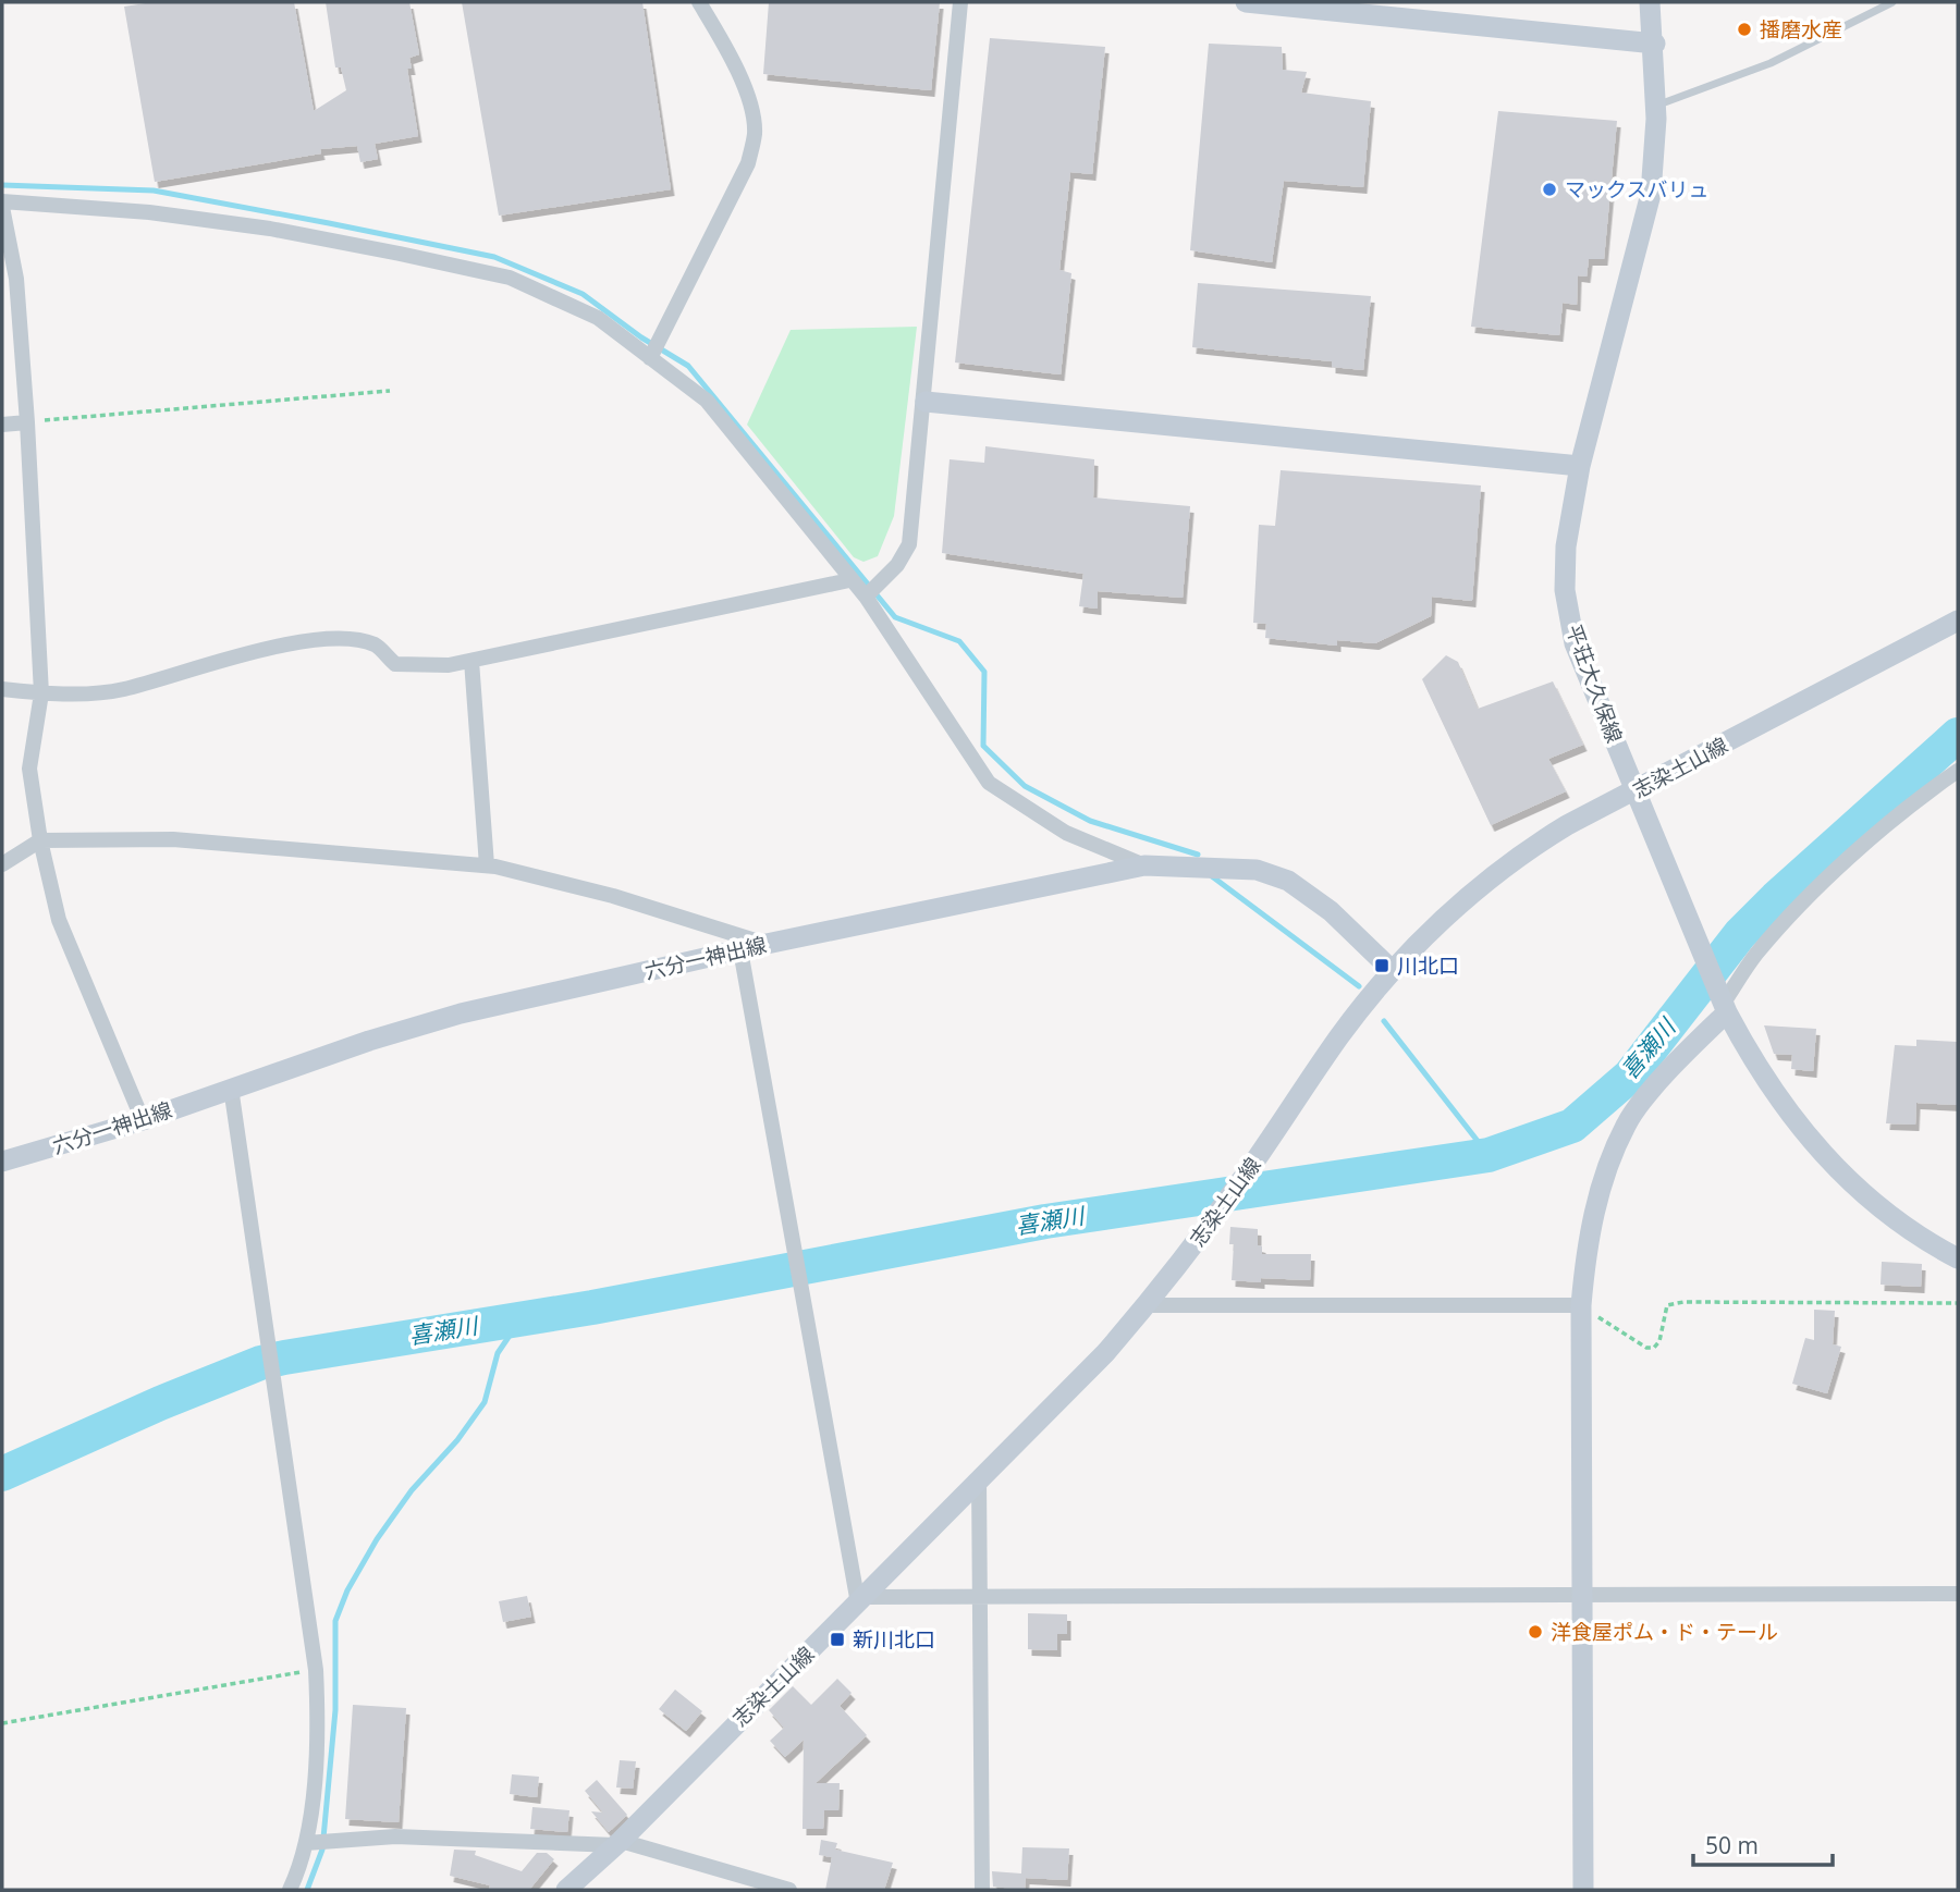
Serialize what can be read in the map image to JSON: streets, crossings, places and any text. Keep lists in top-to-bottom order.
{
  "streets": {
    "main road": ["平荘大久保線", "志染土山線", "六分一神出線"]
  },
  "crossings": [
    ["平荘大久保線", "志染土山線"],
    ["志染土山線", "六分一神出線"]
  ],
  "water": ["喜瀬川"],
  "places": {
    "other": ["播磨水産", "マックスバリュ", "洋食屋ポム・ド・テール"],
    "transit": ["川北口", "新川北口"]
  },
  "scale_bar": "50 m"
}
